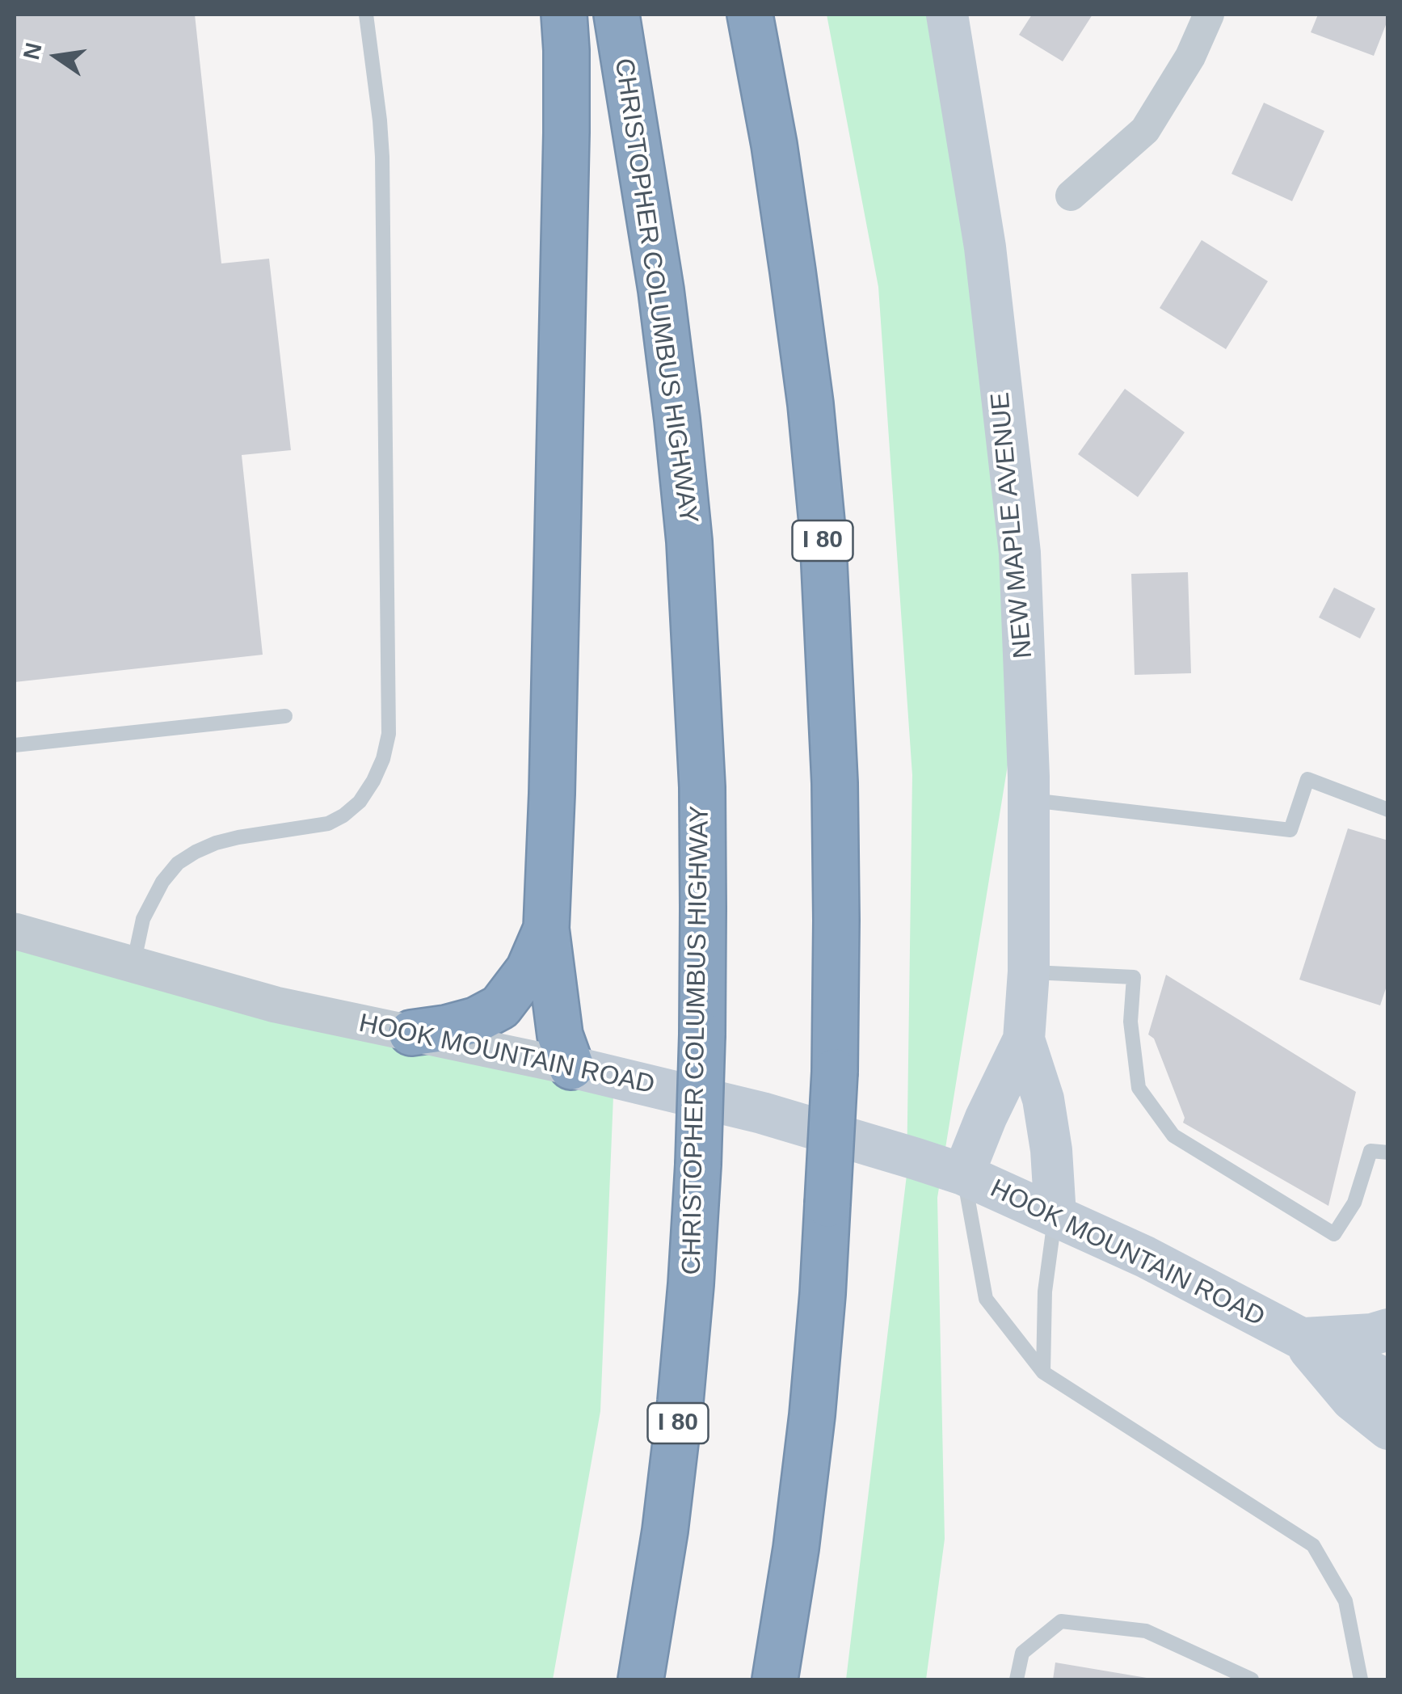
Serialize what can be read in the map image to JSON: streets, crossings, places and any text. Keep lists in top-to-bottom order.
{
  "streets": {
    "highway": ["CHRISTOPHER COLUMBUS HIGHWAY", "I 80"],
    "main road": ["NEW MAPLE AVENUE", "HOOK MOUNTAIN ROAD"]
  },
  "crossings": [
    ["NEW MAPLE AVENUE", "HOOK MOUNTAIN ROAD"]
  ],
  "north": "left"
}
